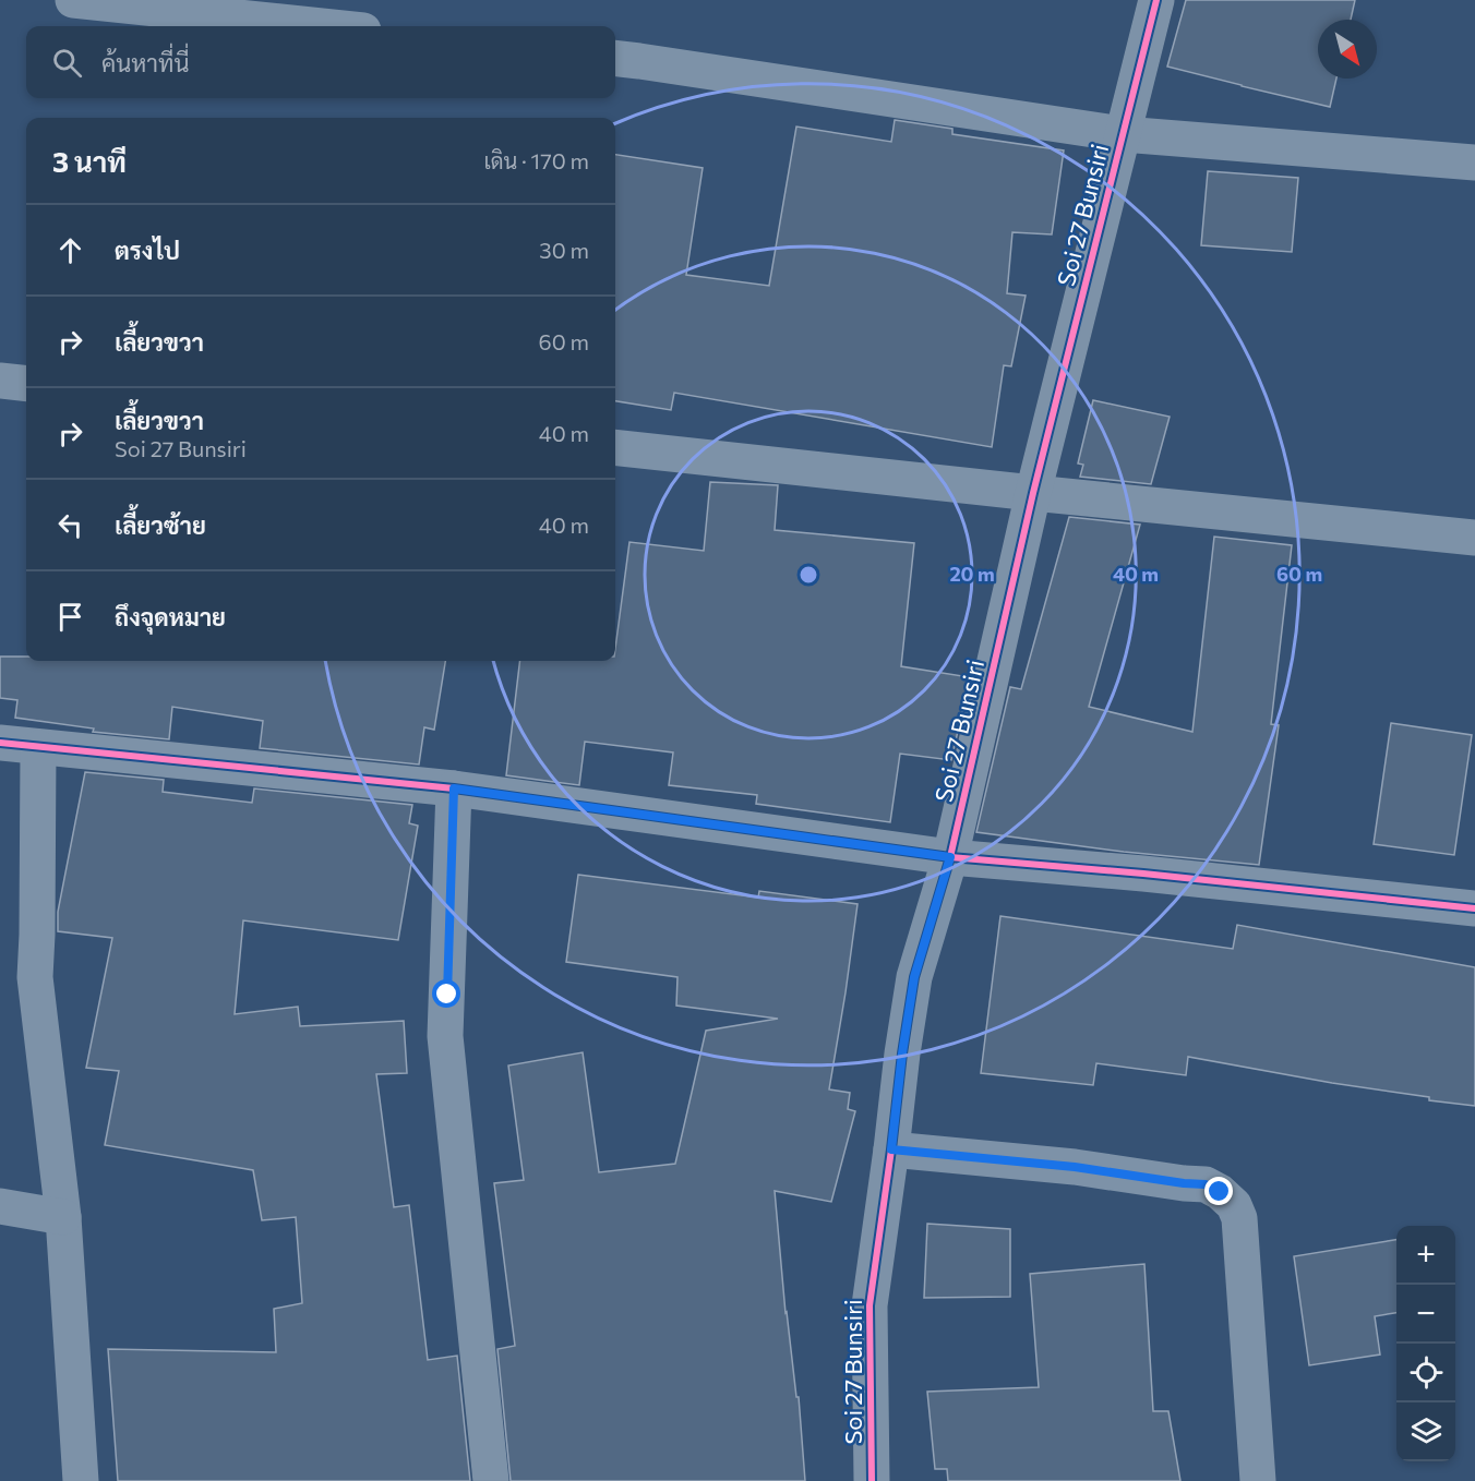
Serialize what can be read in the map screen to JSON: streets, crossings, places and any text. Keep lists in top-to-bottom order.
{
  "streets": {
    "street": ["Soi 27 Bunsiri"]
  },
  "north": "bottom right",
  "page": {
    "search": "ค้นหาที่นี่",
    "heading": ["3 นาที", "เดิน · 170 m"],
    "list": [
      ["ตรงไป", "30 m"],
      ["เลี้ยวขวา", "60 m"],
      ["เลี้ยวขวา", "Soi 27 Bunsiri", "40 m"],
      ["เลี้ยวซ้าย", "40 m"],
      "ถึงจุดหมาย"
    ],
    "map_buttons": ["+", "−"]
  },
  "rings": ["20 m", "40 m", "60 m"]
}
